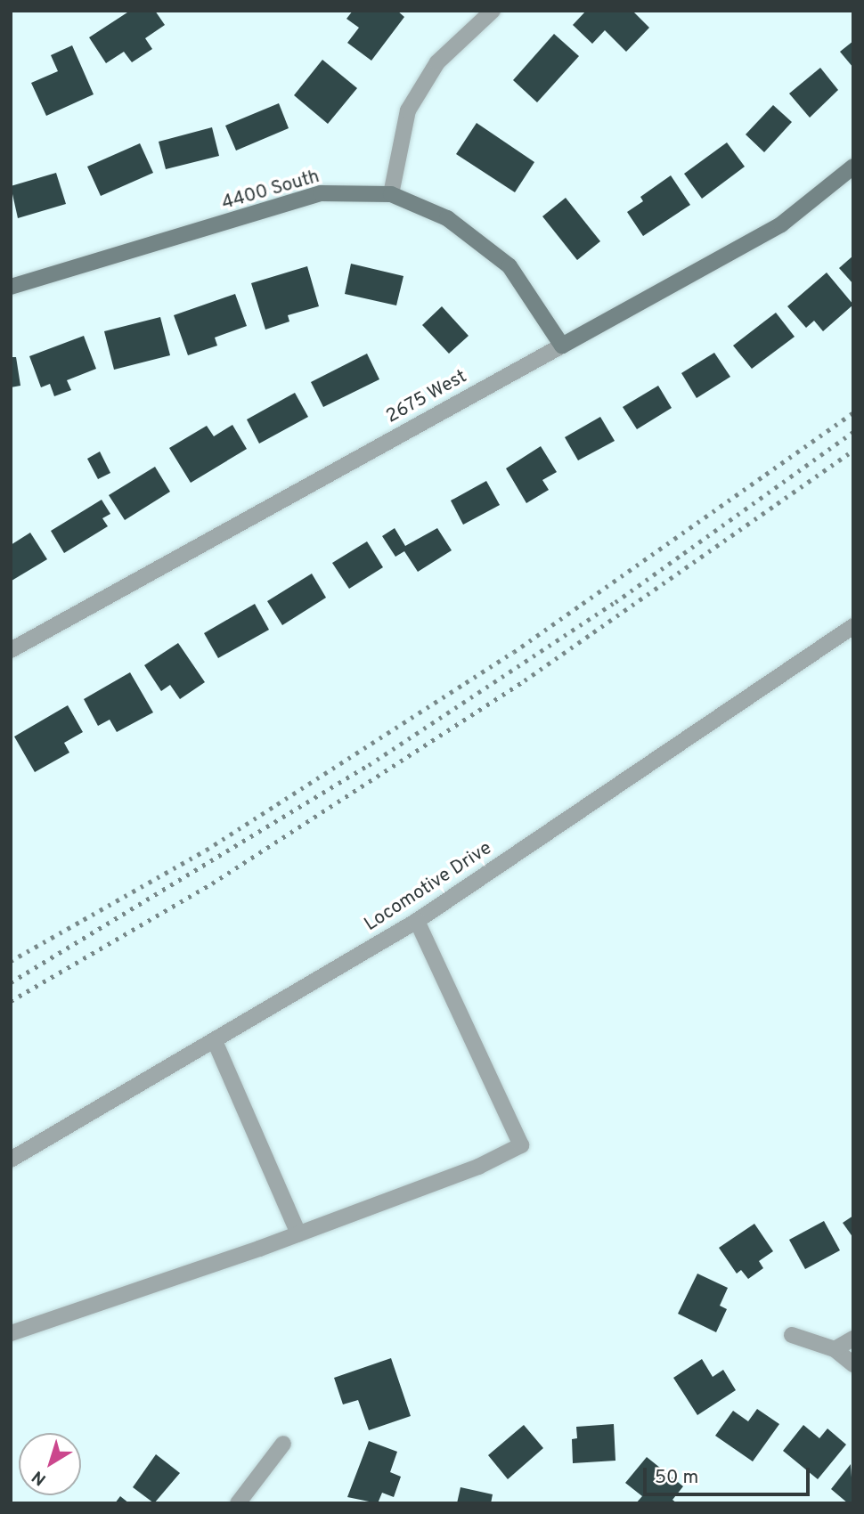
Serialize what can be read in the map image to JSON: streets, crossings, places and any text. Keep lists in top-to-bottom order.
{
  "streets": {
    "street": ["4400 South", "2675 West", "Locomotive Drive"]
  },
  "crossings": [
    ["4400 South", "2675 West"]
  ],
  "scale_bar": "50 m",
  "north": "bottom left"
}
